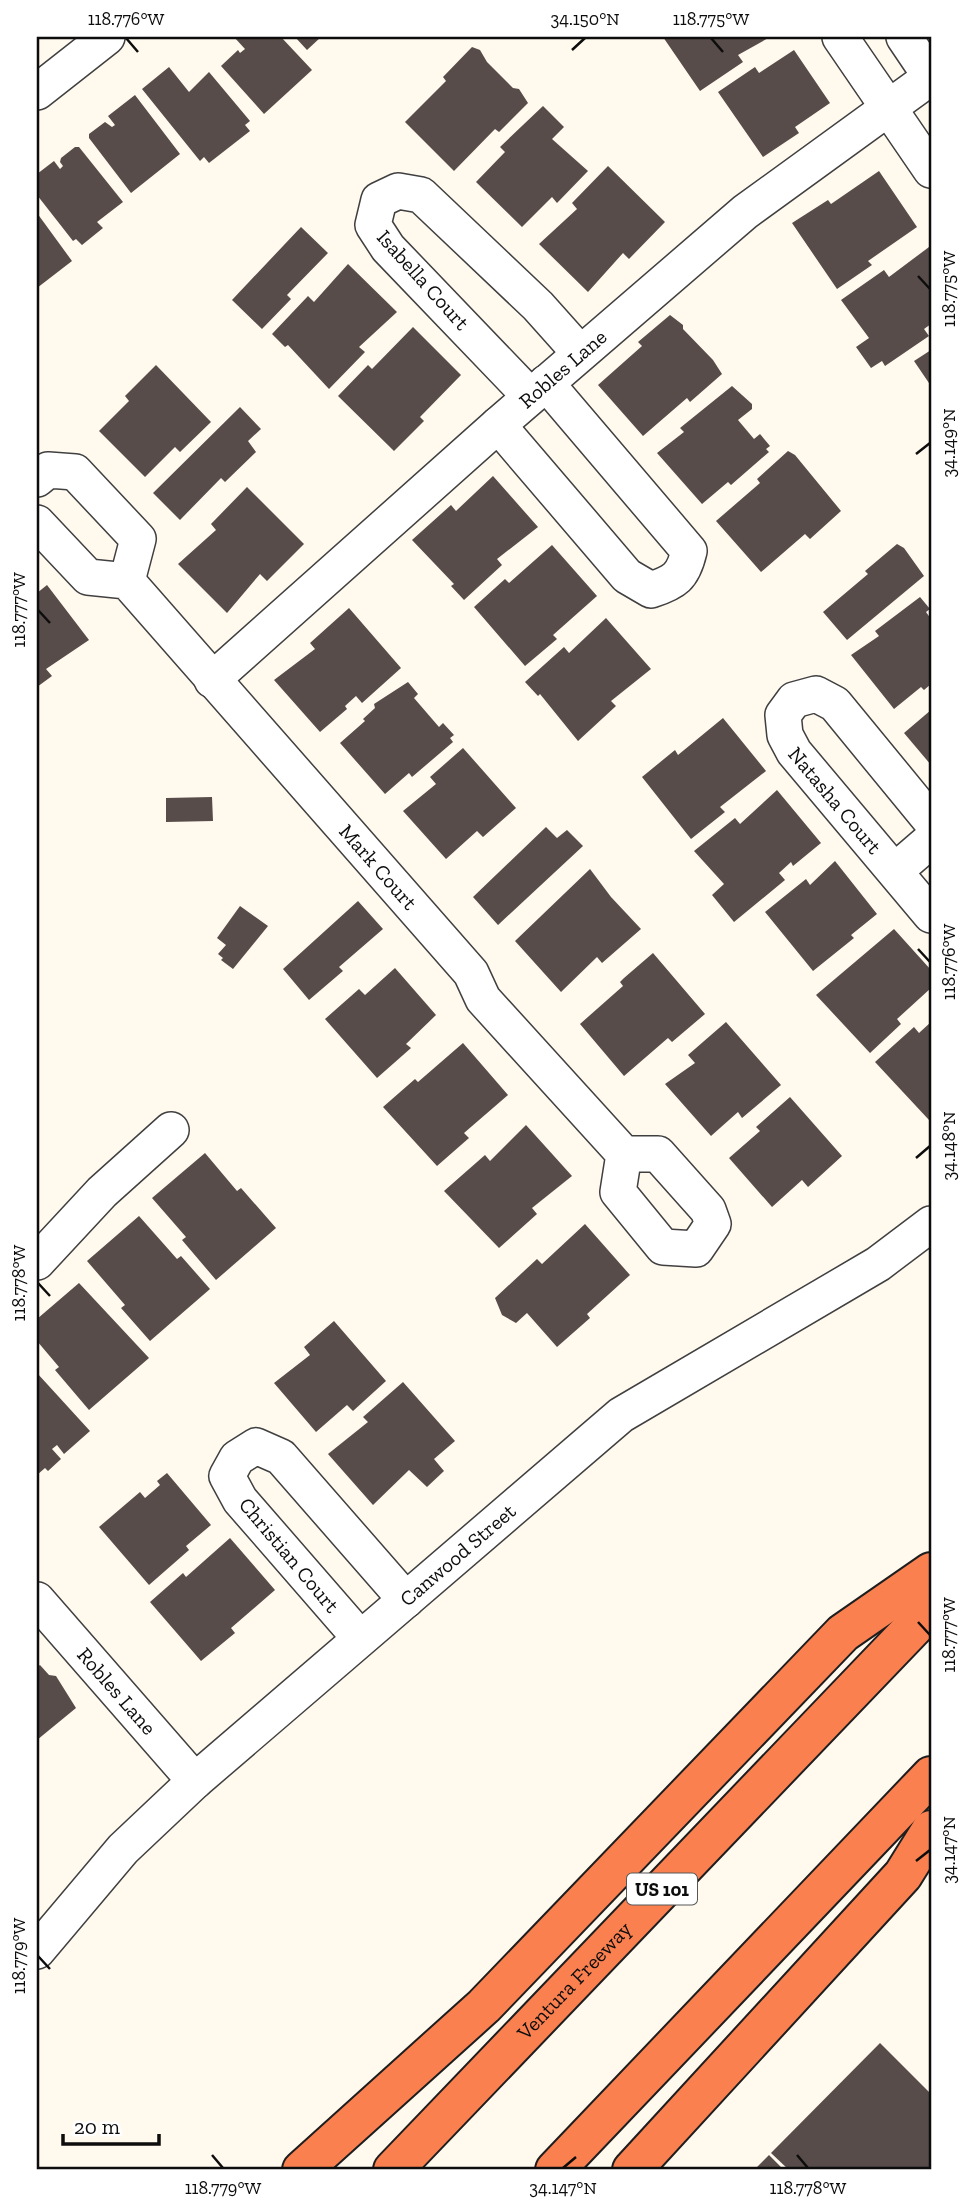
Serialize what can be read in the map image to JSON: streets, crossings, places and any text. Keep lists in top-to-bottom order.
{
  "streets": {
    "highway": ["US 101", "Ventura Freeway"],
    "street": [
      "Isabella Court",
      "Robles Lane",
      "Natasha Court",
      "Mark Court",
      "Christian Court",
      "Canwood Street"
    ]
  },
  "crossings": [
    ["Isabella Court", "Robles Lane"],
    ["Robles Lane", "Mark Court"],
    ["Robles Lane", "Canwood Street"],
    ["Christian Court", "Canwood Street"]
  ],
  "scale_bar": "20 m",
  "coordinates": [
    "118.776°W",
    "34.150°N",
    "118.775°W",
    "34.149°N",
    "118.777°W",
    "34.148°N",
    "118.778°W",
    "34.147°N",
    "118.779°W"
  ]
}
